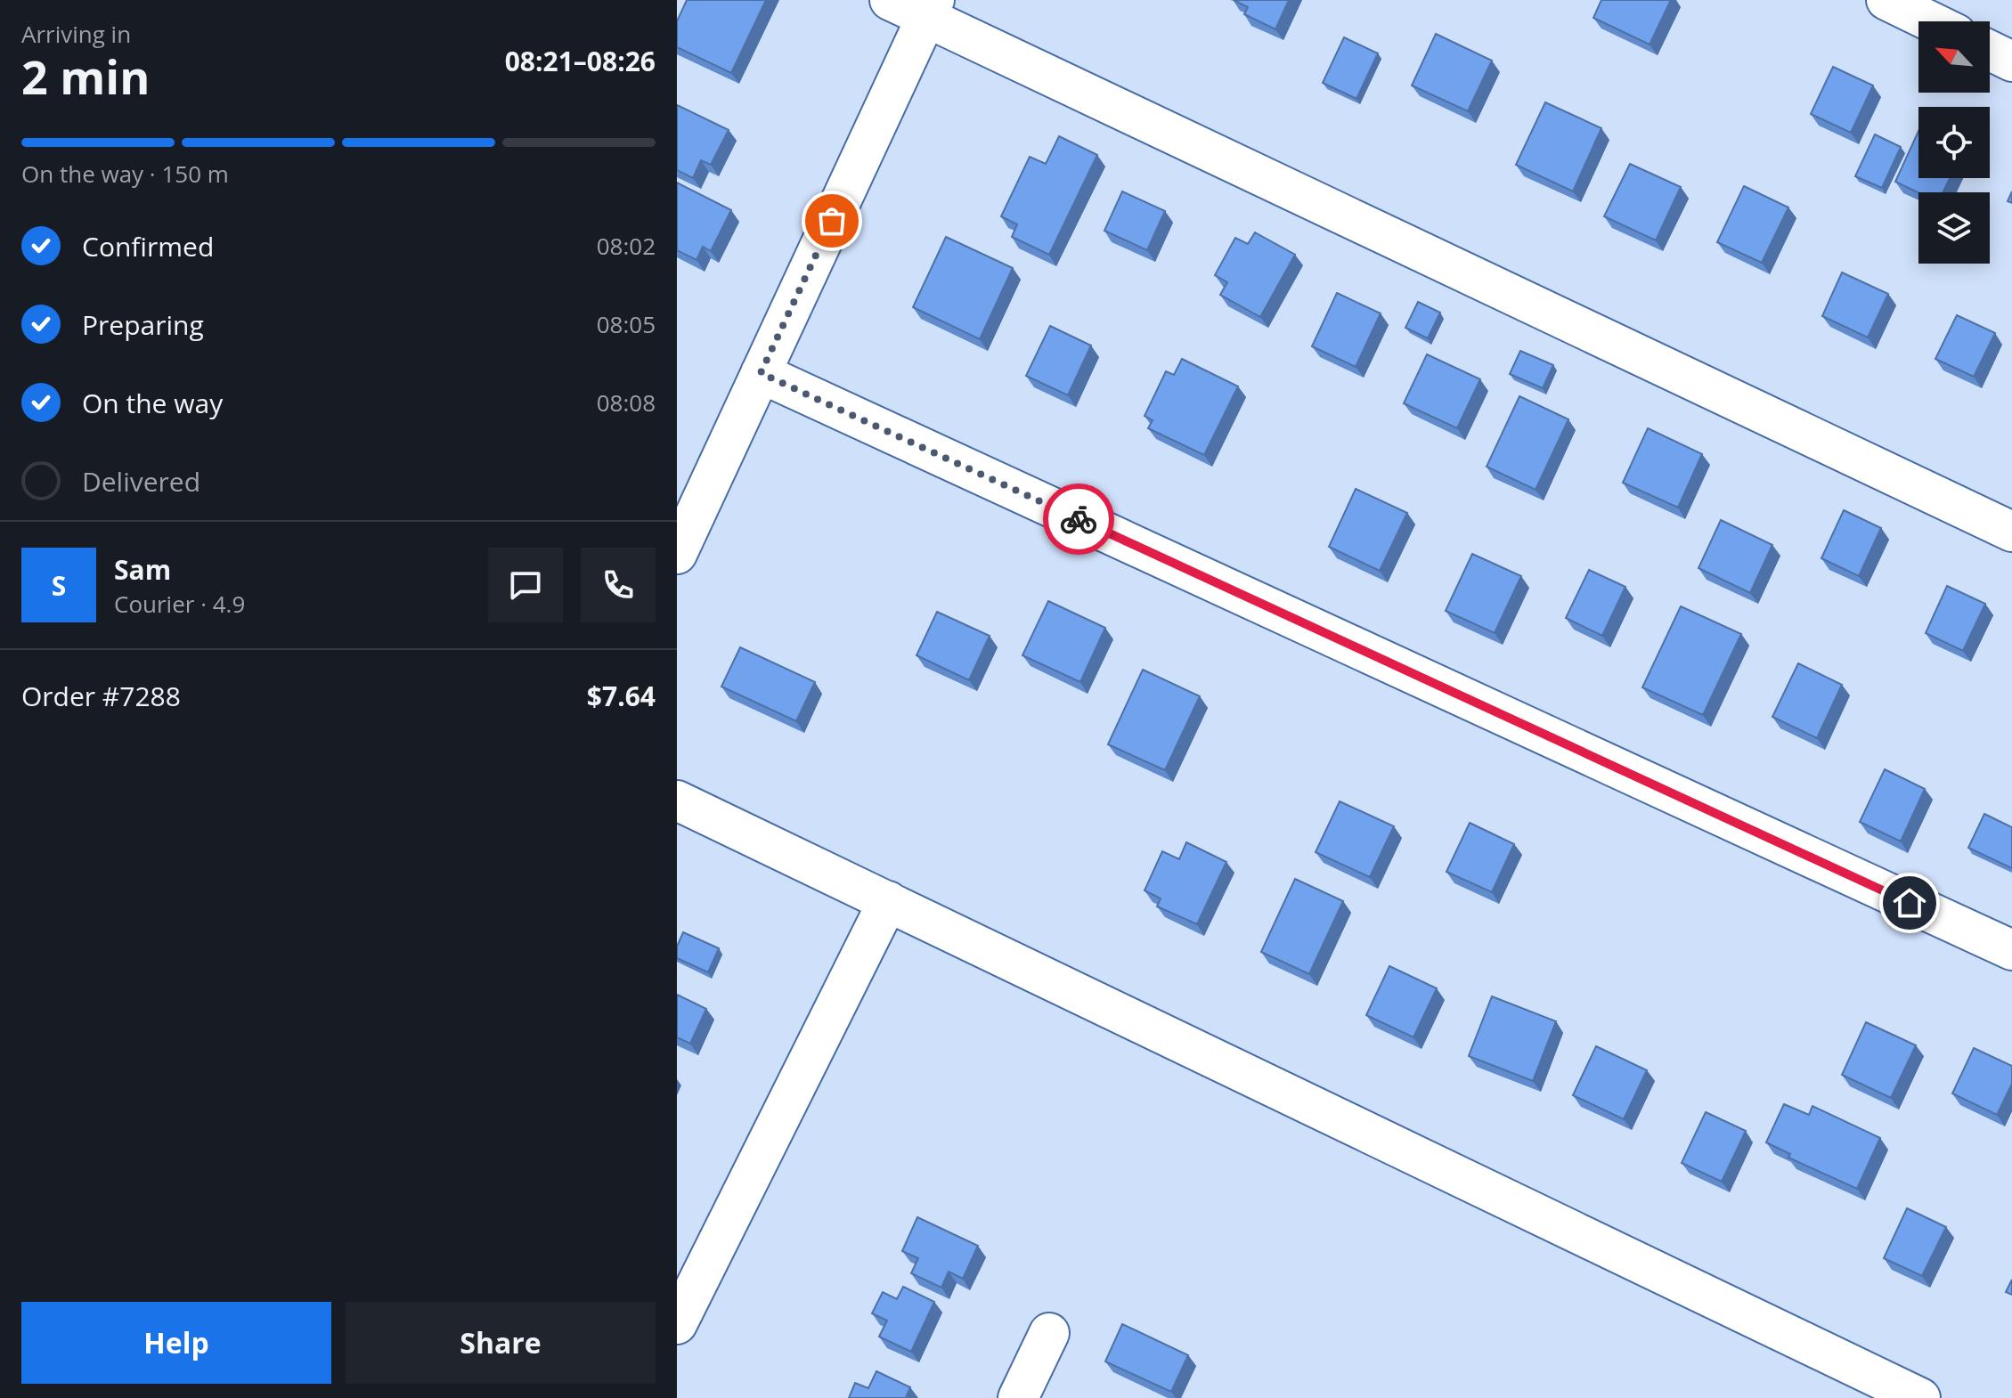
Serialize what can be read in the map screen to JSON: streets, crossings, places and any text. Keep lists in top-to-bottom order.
{
  "north": "top left",
  "page": {
    "heading": ["2 min", "Arriving in", "08:21–08:26"],
    "panel": [
      "Sam",
      "Courier · 4.9",
      "Order #7288",
      "$7.64"
    ],
    "bar": "On the way · 150 m",
    "list": [
      ["Confirmed", "08:02"],
      ["Preparing", "08:05"],
      ["On the way", "08:08"],
      "Delivered"
    ],
    "round": "S",
    "buttons": ["Help", "Share"]
  }
}
